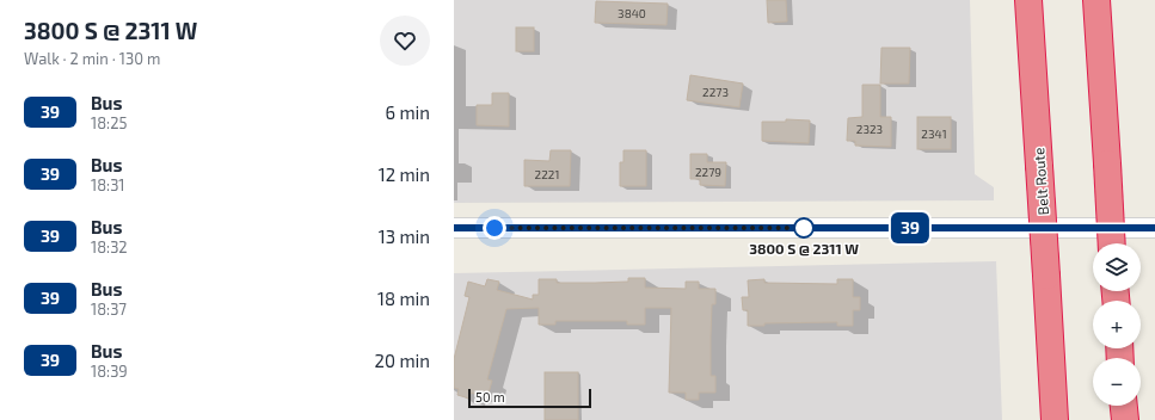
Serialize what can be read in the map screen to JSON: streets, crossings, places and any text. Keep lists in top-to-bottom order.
{
  "streets": {
    "highway": ["Belt Route"]
  },
  "places": ["3800 S @ 2311 W"],
  "lines": ["bus line 39"],
  "house_numbers": [
    "3840",
    "2273",
    "2323",
    "2341",
    "2279",
    "2221"
  ],
  "scale_bar": "50 m",
  "page": {
    "heading": ["3800 S @ 2311 W", "Walk · 2 min · 130 m"],
    "on_map": "39",
    "list": [
      {
        "mark": "39",
        "name": "Bus",
        "note": "18:25",
        "value": "6 min"
      },
      {
        "mark": "39",
        "name": "Bus",
        "note": "18:31",
        "value": "12 min"
      },
      {
        "mark": "39",
        "name": "Bus",
        "note": "18:32",
        "value": "13 min"
      },
      {
        "mark": "39",
        "name": "Bus",
        "note": "18:37",
        "value": "18 min"
      },
      {
        "mark": "39",
        "name": "Bus",
        "note": "18:39",
        "value": "20 min"
      }
    ],
    "map_buttons": ["+", "−"],
    "scale": "50 m"
  }
}
